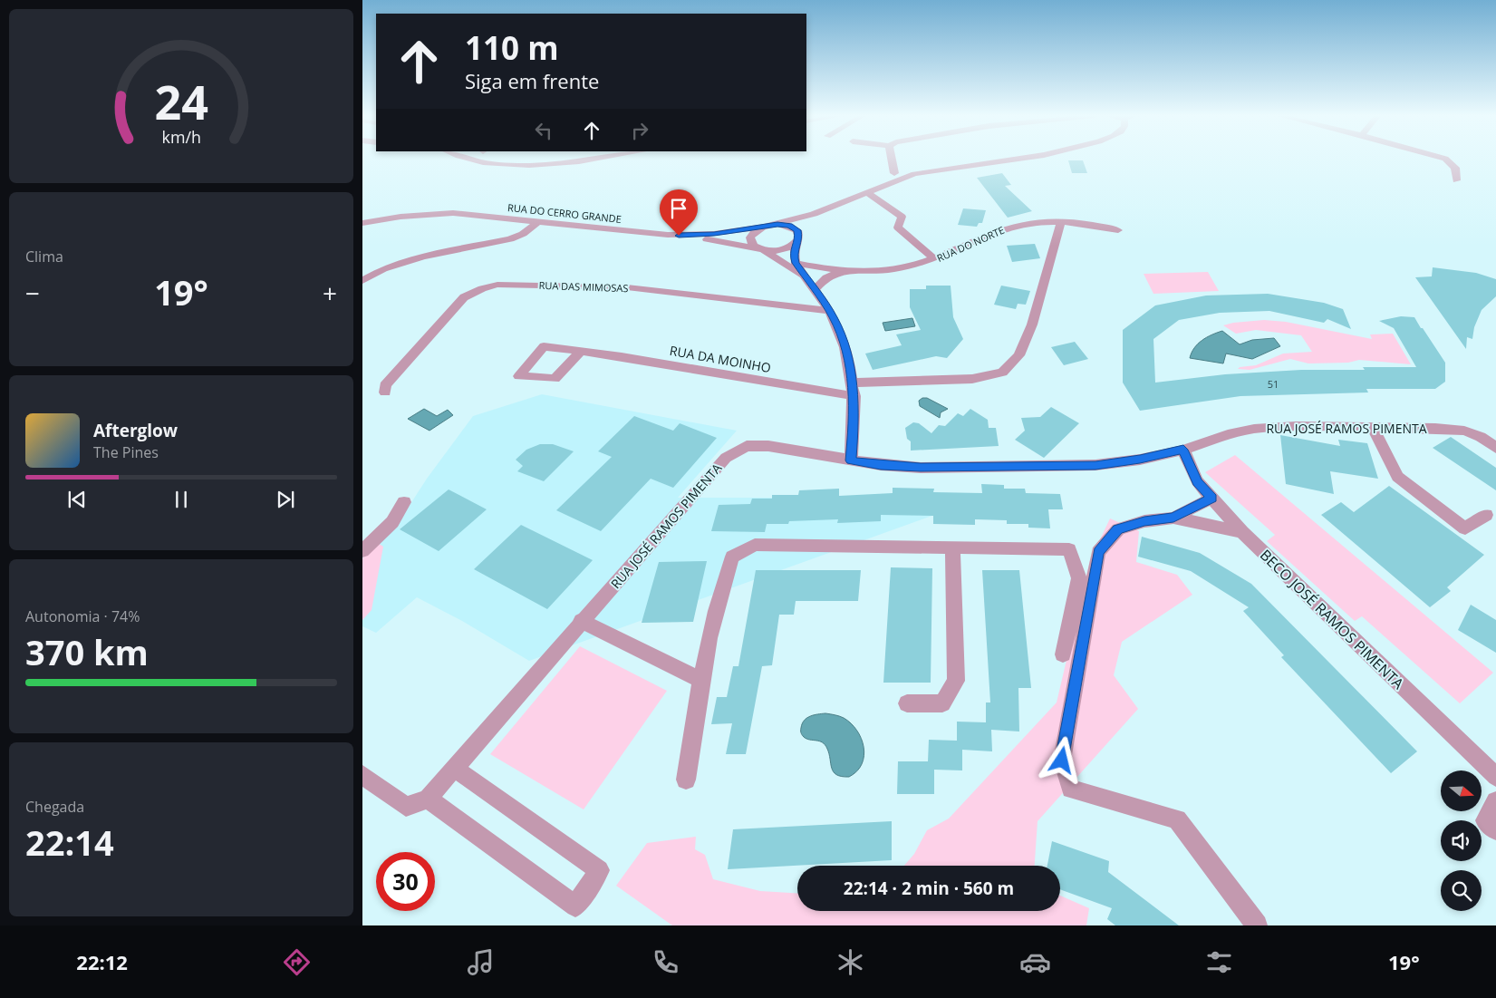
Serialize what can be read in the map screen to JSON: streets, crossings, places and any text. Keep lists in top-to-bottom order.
{
  "streets": {
    "street": [
      "RUA DO CERRO GRANDE",
      "RUA DO NORTE",
      "RUA DAS MIMOSAS",
      "RUA DA MOINHO",
      "RUA JOSÉ RAMOS PIMENTA",
      "BECO JOSÉ RAMOS PIMENTA"
    ]
  },
  "crossings": [
    ["RUA JOSÉ RAMOS PIMENTA", "BECO JOSÉ RAMOS PIMENTA"]
  ],
  "house_numbers": ["51"],
  "north": "right",
  "page": {
    "turn": ["110 m", "Siga em frente"],
    "tile": [
      "Clima",
      ["Autonomia · 74%", "370 km"],
      ["Chegada", "22:14"]
    ],
    "heat": ["−", "19°", "+"],
    "song": ["Afterglow", "The Pines"],
    "limit": "30",
    "trip": "22:14 · 2 min · 560 m",
    "tabs": ["22:12", "19°"],
    "gauge": ["24", "km/h"]
  }
}
